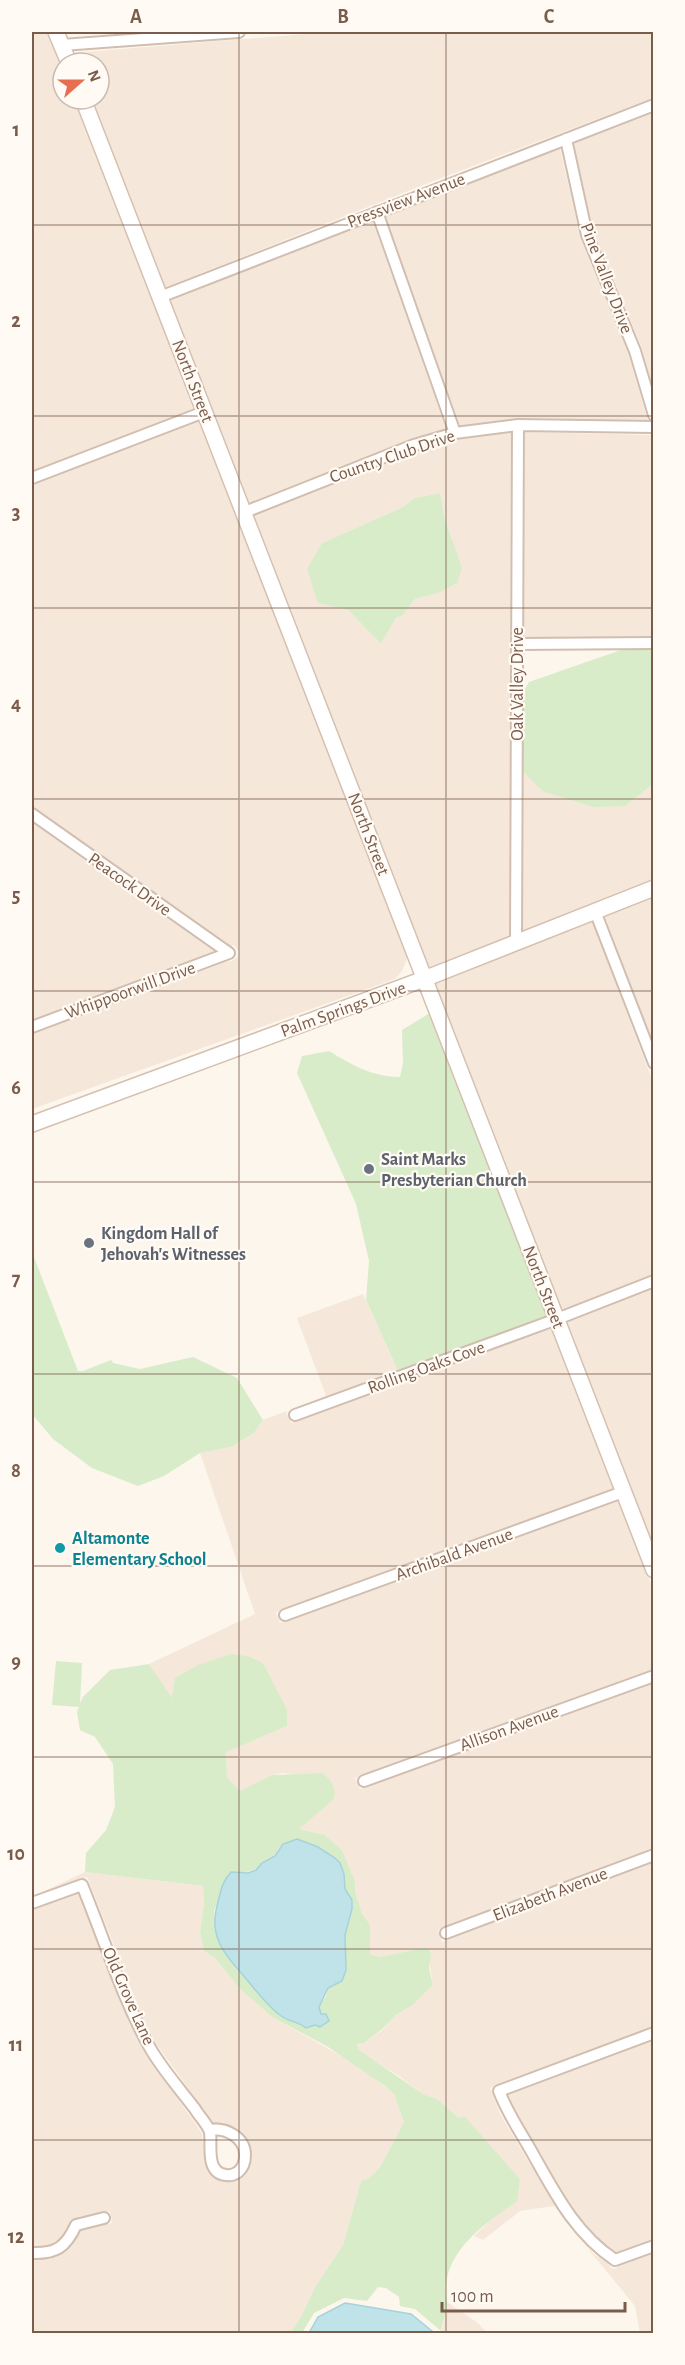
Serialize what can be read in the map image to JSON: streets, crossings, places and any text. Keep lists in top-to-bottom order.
{
  "streets": {
    "street": [
      "Pressview Avenue",
      "Pine Valley Drive",
      "North Street",
      "Country Club Drive",
      "Oak Valley Drive",
      "Peacock Drive",
      "Whippoorwill Drive",
      "Palm Springs Drive",
      "Rolling Oaks Cove",
      "Archibald Avenue",
      "Allison Avenue",
      "Elizabeth Avenue",
      "Old Grove Lane"
    ]
  },
  "crossings": [
    ["Pressview Avenue", "Pine Valley Drive"],
    ["Pressview Avenue", "North Street"],
    ["North Street", "Country Club Drive"],
    ["North Street", "Palm Springs Drive"],
    ["North Street", "Rolling Oaks Cove"],
    ["North Street", "Archibald Avenue"],
    ["Country Club Drive", "Oak Valley Drive"],
    ["Oak Valley Drive", "Palm Springs Drive"],
    ["Peacock Drive", "Whippoorwill Drive"]
  ],
  "places": ["Saint Marks Presbyterian Church", "Kingdom Hall of Jehovah's Witnesses", "Altamonte Elementary School"],
  "scale_bar": "100 m",
  "north": "right",
  "grid": {
    "columns": ["A", "B", "C"],
    "rows": [
      "1",
      "2",
      "3",
      "4",
      "5",
      "6",
      "7",
      "8",
      "9",
      "10",
      "11",
      "12"
    ]
  }
}
